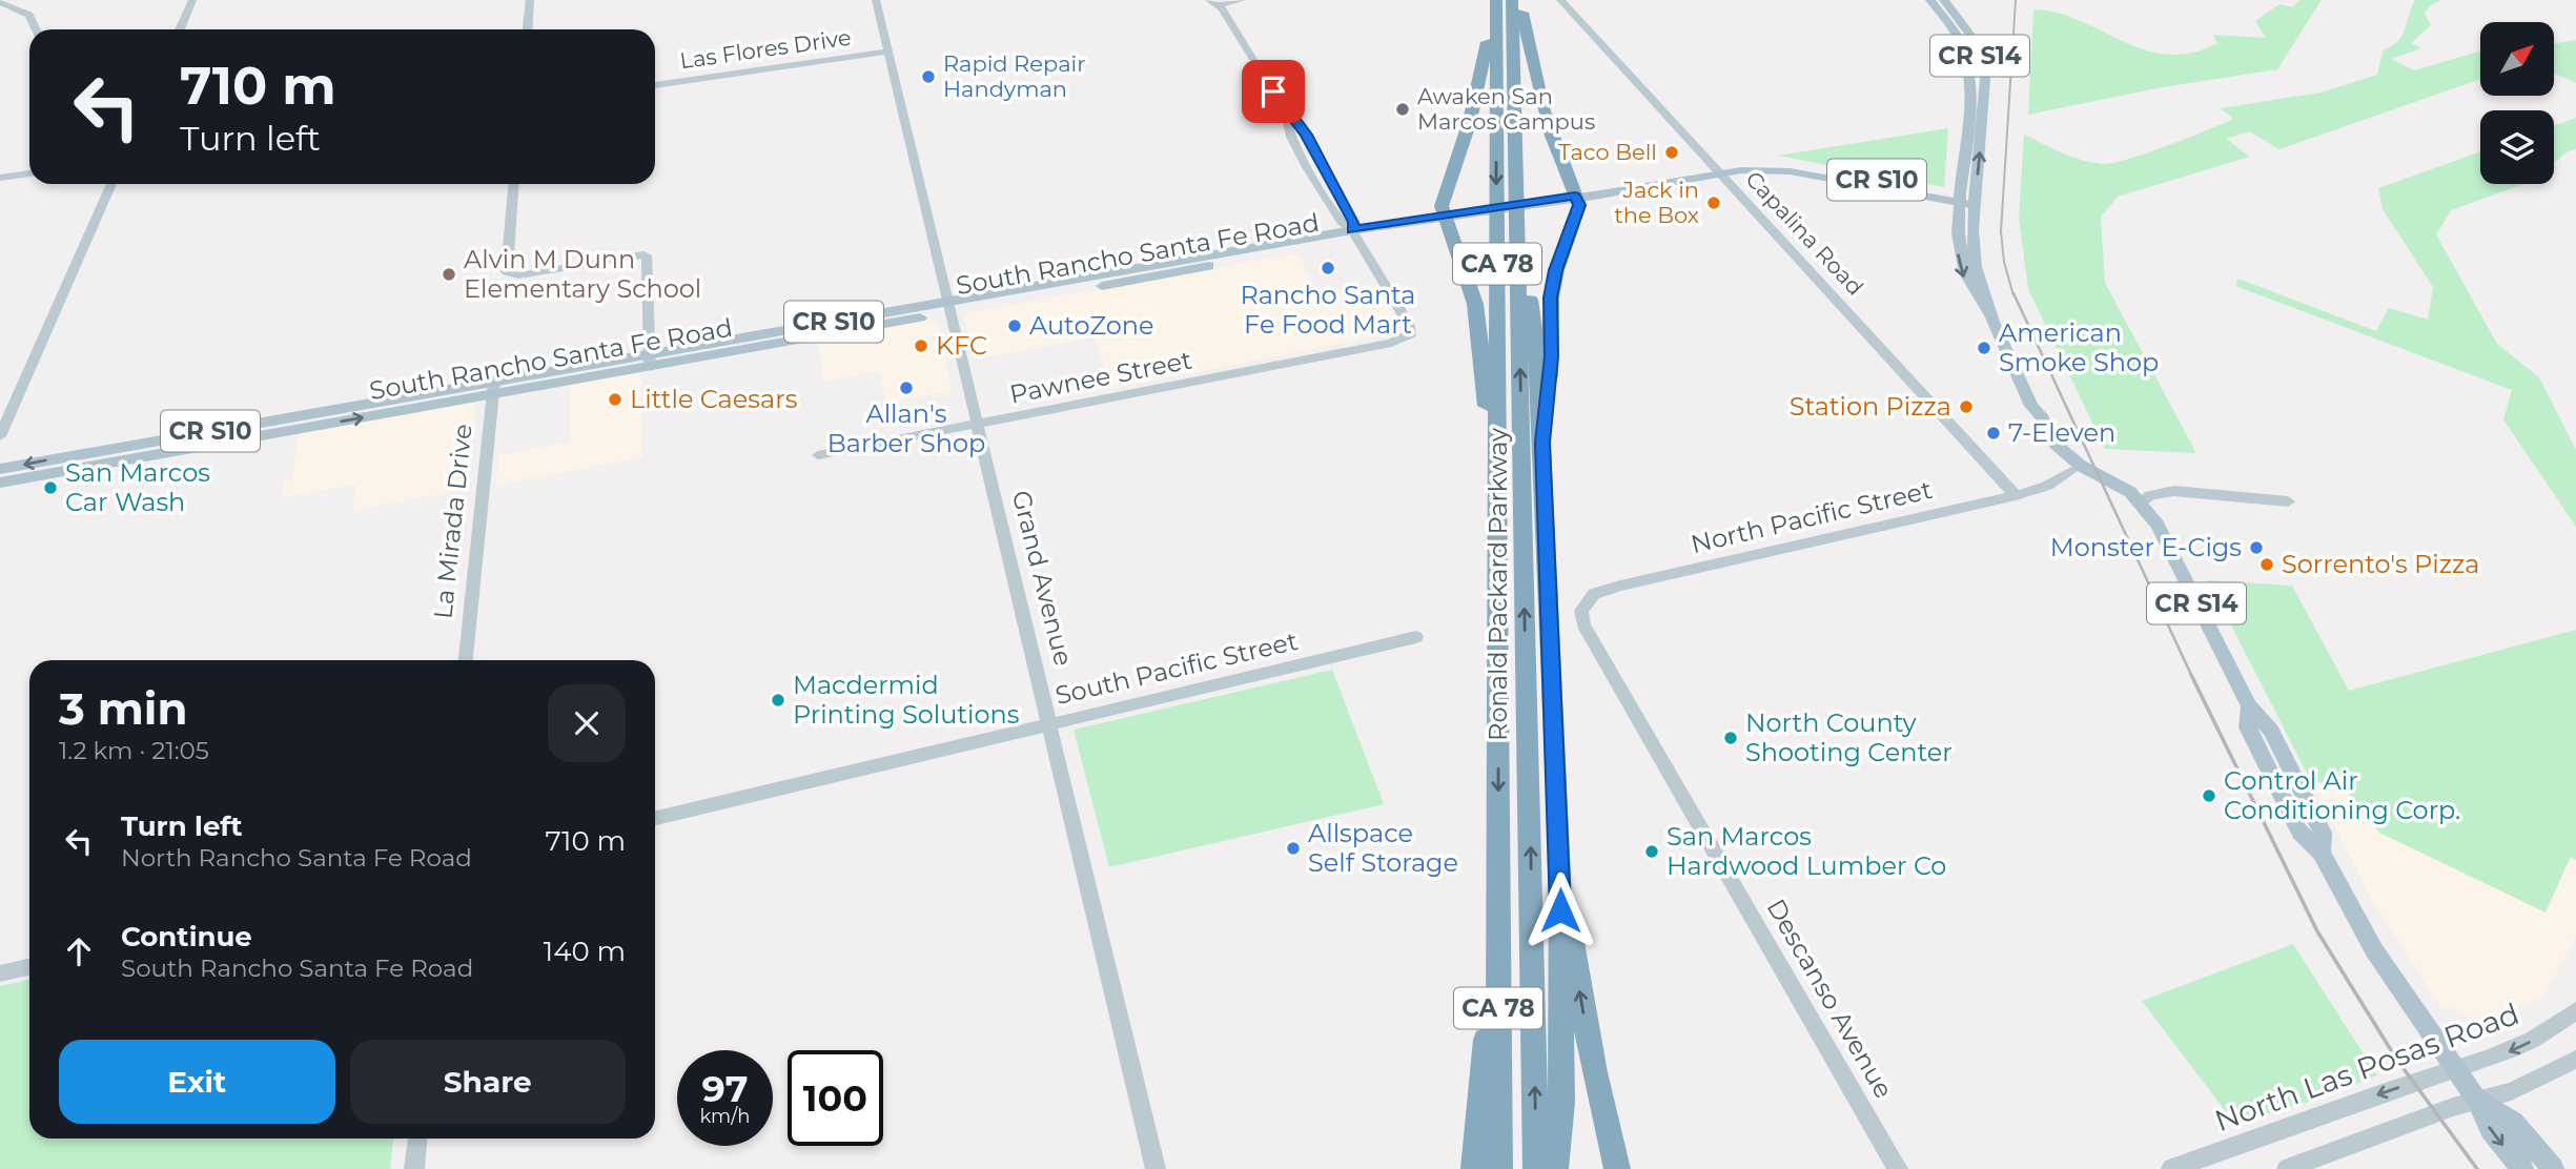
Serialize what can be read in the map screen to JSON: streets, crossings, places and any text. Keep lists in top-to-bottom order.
{
  "streets": {
    "highway": ["CA 78", "Ronald Packard Parkway"],
    "main road": ["CR S14", "CR S10", "South Rancho Santa Fe Road"],
    "street": [
      "Las Flores Drive",
      "Capalina Road",
      "Pawnee Street",
      "North Pacific Street",
      "La Mirada Drive",
      "Grand Avenue",
      "South Pacific Street",
      "Descanso Avenue",
      "North Las Posas Road"
    ]
  },
  "crossings": [
    ["Las Flores Drive", "Grand Avenue"],
    ["CR S14", "CR S10"],
    ["CR S14", "North Pacific Street"],
    ["CR S14", "North Las Posas Road"],
    ["CR S10", "Capalina Road"],
    ["CR S10", "South Rancho Santa Fe Road"],
    ["Capalina Road", "North Pacific Street"],
    ["South Rancho Santa Fe Road", "Pawnee Street"],
    ["South Rancho Santa Fe Road", "La Mirada Drive"],
    ["South Rancho Santa Fe Road", "Grand Avenue"],
    ["Pawnee Street", "Grand Avenue"],
    ["North Pacific Street", "Descanso Avenue"],
    ["Grand Avenue", "South Pacific Street"]
  ],
  "places": [
    "Rapid Repair Handyman",
    "Awaken San Marcos Campus",
    "Taco Bell",
    "Jack in the Box",
    "Rancho Santa Fe Food Mart",
    "Alvin M Dunn Elementary School",
    "AutoZone",
    "KFC",
    "American Smoke Shop",
    "Allan's Barber Shop",
    "Little Caesars",
    "Station Pizza",
    "7-Eleven",
    "San Marcos Car Wash",
    "Monster E-Cigs",
    "Sorrento's Pizza",
    "Macdermid Printing Solutions",
    "North County Shooting Center",
    "Control Air Conditioning Corp.",
    "Allspace Self Storage",
    "San Marcos Hardwood Lumber Co"
  ],
  "north": "top right",
  "page": {
    "turn": ["710 m", "Turn left"],
    "heading": ["3 min", "1.2 km · 21:05"],
    "list": [
      {
        "name": "Turn left",
        "note": "North Rancho Santa Fe Road",
        "value": "710 m"
      },
      {
        "name": "Continue",
        "note": "South Rancho Santa Fe Road",
        "value": "140 m"
      }
    ],
    "buttons": ["Exit", "Share"],
    "speed": "97 km/h",
    "limit": "100"
  }
}
